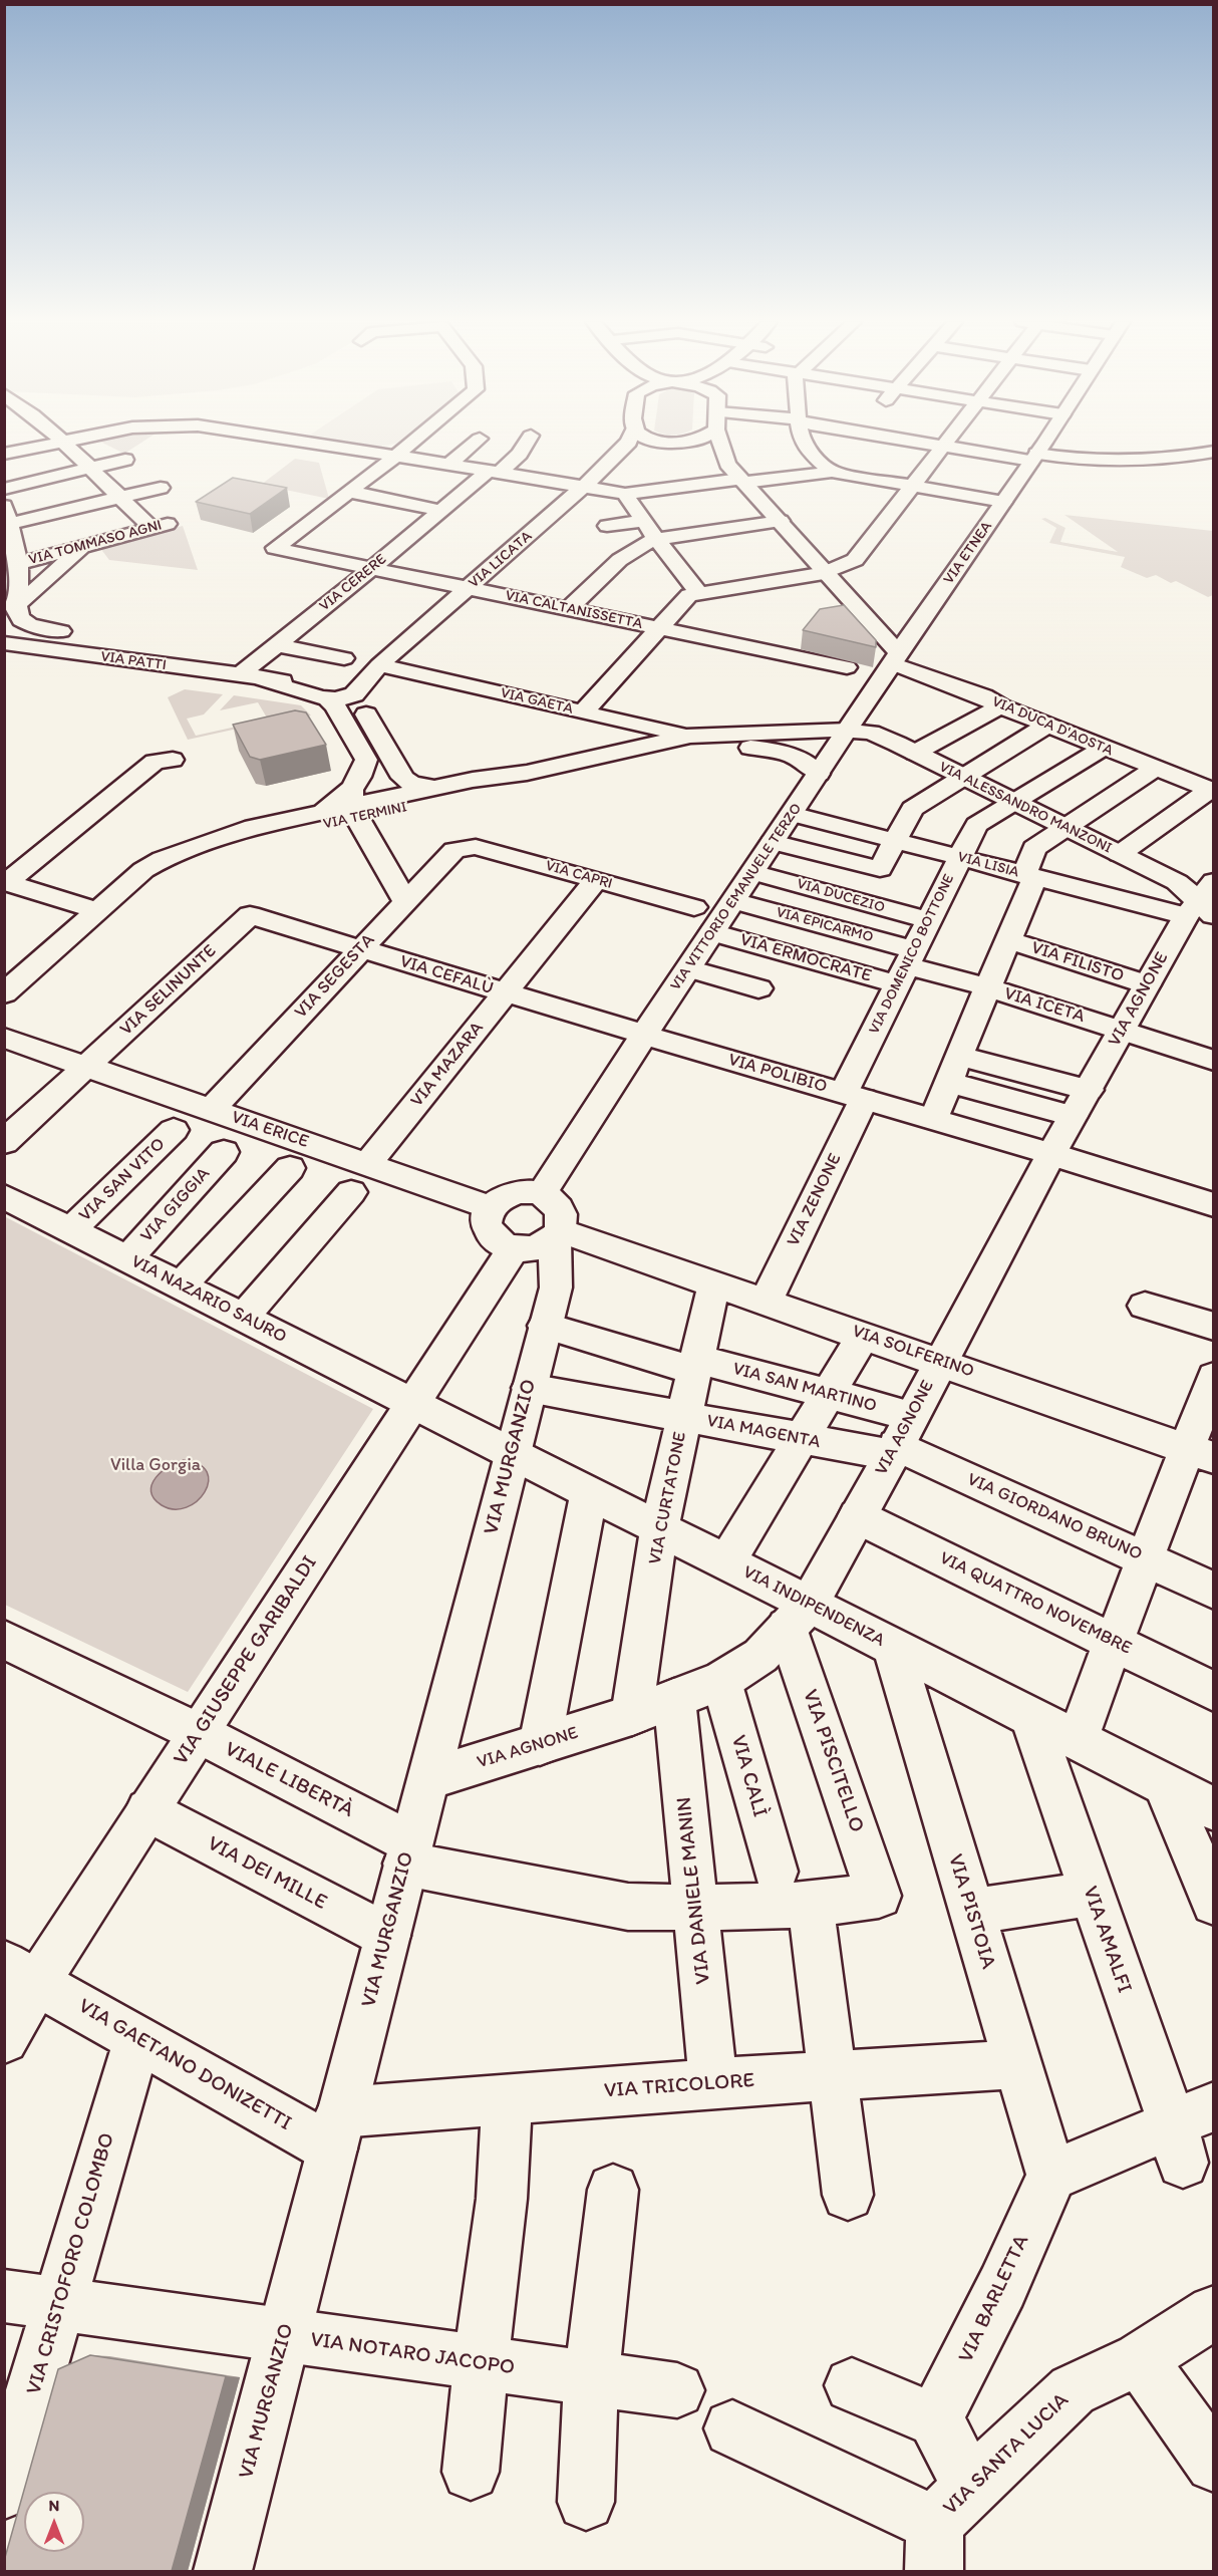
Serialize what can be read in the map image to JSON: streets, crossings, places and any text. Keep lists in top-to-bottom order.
{
  "streets": {
    "street": [
      "VIA TOMMASO AGNI",
      "VIA ETNEA",
      "VIA LICATA",
      "VIA CERERE",
      "VIA CALTANISSETTA",
      "VIA PATTI",
      "VIA GAETA",
      "VIA DUCA D'AOSTA",
      "VIA ALESSANDRO MANZONI",
      "VIA TERMINI",
      "VIA LISIA",
      "VIA CAPRI",
      "VIA DUCEZIO",
      "VIA VITTORIO EMANUELE TERZO",
      "VIA EPICARMO",
      "VIA DOMENICO BOTTONE",
      "VIA ERMOCRATE",
      "VIA FILISTO",
      "VIA CEFALÙ",
      "VIA SEGESTA",
      "VIA SELINUNTE",
      "VIA AGNONE",
      "VIA ICETA",
      "VIA MAZARA",
      "VIA POLIBIO",
      "VIA ERICE",
      "VIA SAN VITO",
      "VIA ZENONE",
      "VIA GIGGIA",
      "VIA NAZARIO SAURO",
      "VIA SOLFERINO",
      "VIA SAN MARTINO",
      "VIA MAGENTA",
      "VIA MURGANZIO",
      "VIA CURTATONE",
      "VIA GIORDANO BRUNO",
      "VIA QUATTRO NOVEMBRE",
      "VIA INDIPENDENZA",
      "VIA GIUSEPPE GARIBALDI",
      "VIA PISCITELLO",
      "VIA CALÌ",
      "VIALE LIBERTÀ",
      "VIA DEI MILLE",
      "VIA DANIELE MANIN",
      "VIA PISTOIA",
      "VIA AMALFI",
      "VIA GAETANO DONIZETTI",
      "VIA TRICOLORE",
      "VIA CRISTOFORO COLOMBO",
      "VIA BARLETTA",
      "VIA NOTARO JACOPO",
      "VIA SANTA LUCIA"
    ]
  },
  "crossings": [
    ["VIA ETNEA", "VIA VITTORIO EMANUELE TERZO"],
    ["VIA LICATA", "VIA CALTANISSETTA"],
    ["VIA LICATA", "VIA PATTI"],
    ["VIA LICATA", "VIA GAETA"],
    ["VIA CERERE", "VIA CALTANISSETTA"],
    ["VIA CERERE", "VIA PATTI"],
    ["VIA CALTANISSETTA", "VIA GAETA"],
    ["VIA DUCA D'AOSTA", "VIA VITTORIO EMANUELE TERZO"],
    ["VIA DUCA D'AOSTA", "VIA DOMENICO BOTTONE"],
    ["VIA ALESSANDRO MANZONI", "VIA TERMINI"],
    ["VIA ALESSANDRO MANZONI", "VIA LISIA"],
    ["VIA ALESSANDRO MANZONI", "VIA VITTORIO EMANUELE TERZO"],
    ["VIA ALESSANDRO MANZONI", "VIA DOMENICO BOTTONE"],
    ["VIA ALESSANDRO MANZONI", "VIA AGNONE"],
    ["VIA TERMINI", "VIA VITTORIO EMANUELE TERZO"],
    ["VIA LISIA", "VIA VITTORIO EMANUELE TERZO"],
    ["VIA LISIA", "VIA DOMENICO BOTTONE"],
    ["VIA LISIA", "VIA AGNONE"],
    ["VIA CAPRI", "VIA SEGESTA"],
    ["VIA CAPRI", "VIA MAZARA"],
    ["VIA DUCEZIO", "VIA VITTORIO EMANUELE TERZO"],
    ["VIA DUCEZIO", "VIA DOMENICO BOTTONE"],
    ["VIA VITTORIO EMANUELE TERZO", "VIA EPICARMO"],
    ["VIA VITTORIO EMANUELE TERZO", "VIA ERMOCRATE"],
    ["VIA VITTORIO EMANUELE TERZO", "VIA CEFALÙ"],
    ["VIA VITTORIO EMANUELE TERZO", "VIA POLIBIO"],
    ["VIA VITTORIO EMANUELE TERZO", "VIA ERICE"],
    ["VIA VITTORIO EMANUELE TERZO", "VIA SOLFERINO"],
    ["VIA VITTORIO EMANUELE TERZO", "VIA MURGANZIO"],
    ["VIA VITTORIO EMANUELE TERZO", "VIA GIUSEPPE GARIBALDI"],
    ["VIA EPICARMO", "VIA DOMENICO BOTTONE"],
    ["VIA EPICARMO", "VIA ERMOCRATE"],
    ["VIA EPICARMO", "VIA ICETA"],
    ["VIA DOMENICO BOTTONE", "VIA ERMOCRATE"],
    ["VIA DOMENICO BOTTONE", "VIA ICETA"],
    ["VIA DOMENICO BOTTONE", "VIA POLIBIO"],
    ["VIA DOMENICO BOTTONE", "VIA ZENONE"],
    ["VIA ERMOCRATE", "VIA ICETA"],
    ["VIA FILISTO", "VIA AGNONE"],
    ["VIA CEFALÙ", "VIA SEGESTA"],
    ["VIA CEFALÙ", "VIA SELINUNTE"],
    ["VIA CEFALÙ", "VIA MAZARA"],
    ["VIA CEFALÙ", "VIA POLIBIO"],
    ["VIA SEGESTA", "VIA ERICE"],
    ["VIA SELINUNTE", "VIA ERICE"],
    ["VIA AGNONE", "VIA ICETA"],
    ["VIA AGNONE", "VIA POLIBIO"],
    ["VIA AGNONE", "VIA SOLFERINO"],
    ["VIA AGNONE", "VIA SAN MARTINO"],
    ["VIA AGNONE", "VIA MAGENTA"],
    ["VIA AGNONE", "VIA MURGANZIO"],
    ["VIA AGNONE", "VIA CURTATONE"],
    ["VIA AGNONE", "VIA GIORDANO BRUNO"],
    ["VIA AGNONE", "VIA QUATTRO NOVEMBRE"],
    ["VIA AGNONE", "VIA INDIPENDENZA"],
    ["VIA AGNONE", "VIA PISCITELLO"],
    ["VIA AGNONE", "VIA CALÌ"],
    ["VIA AGNONE", "VIA DANIELE MANIN"],
    ["VIA MAZARA", "VIA ERICE"],
    ["VIA POLIBIO", "VIA ZENONE"],
    ["VIA ERICE", "VIA SOLFERINO"],
    ["VIA ERICE", "VIA MURGANZIO"],
    ["VIA ERICE", "VIA GIUSEPPE GARIBALDI"],
    ["VIA SAN VITO", "VIA NAZARIO SAURO"],
    ["VIA ZENONE", "VIA SOLFERINO"],
    ["VIA GIGGIA", "VIA NAZARIO SAURO"],
    ["VIA NAZARIO SAURO", "VIA INDIPENDENZA"],
    ["VIA NAZARIO SAURO", "VIA GIUSEPPE GARIBALDI"],
    ["VIA SOLFERINO", "VIA MURGANZIO"],
    ["VIA SOLFERINO", "VIA CURTATONE"],
    ["VIA SOLFERINO", "VIA GIUSEPPE GARIBALDI"],
    ["VIA SAN MARTINO", "VIA MAGENTA"],
    ["VIA SAN MARTINO", "VIA MURGANZIO"],
    ["VIA SAN MARTINO", "VIA CURTATONE"],
    ["VIA SAN MARTINO", "VIA GIORDANO BRUNO"],
    ["VIA MAGENTA", "VIA MURGANZIO"],
    ["VIA MAGENTA", "VIA CURTATONE"],
    ["VIA MAGENTA", "VIA GIORDANO BRUNO"],
    ["VIA MURGANZIO", "VIA INDIPENDENZA"],
    ["VIA MURGANZIO", "VIA GIUSEPPE GARIBALDI"],
    ["VIA MURGANZIO", "VIALE LIBERTÀ"],
    ["VIA MURGANZIO", "VIA DEI MILLE"],
    ["VIA MURGANZIO", "VIA GAETANO DONIZETTI"],
    ["VIA MURGANZIO", "VIA TRICOLORE"],
    ["VIA MURGANZIO", "VIA NOTARO JACOPO"],
    ["VIA CURTATONE", "VIA INDIPENDENZA"],
    ["VIA INDIPENDENZA", "VIA GIUSEPPE GARIBALDI"],
    ["VIA INDIPENDENZA", "VIA PISCITELLO"],
    ["VIA INDIPENDENZA", "VIA PISTOIA"],
    ["VIA INDIPENDENZA", "VIA AMALFI"],
    ["VIA GIUSEPPE GARIBALDI", "VIALE LIBERTÀ"],
    ["VIA GIUSEPPE GARIBALDI", "VIA DEI MILLE"],
    ["VIA GIUSEPPE GARIBALDI", "VIA GAETANO DONIZETTI"],
    ["VIA PISCITELLO", "VIALE LIBERTÀ"],
    ["VIALE LIBERTÀ", "VIA DANIELE MANIN"],
    ["VIA DANIELE MANIN", "VIA TRICOLORE"],
    ["VIA PISTOIA", "VIA TRICOLORE"],
    ["VIA PISTOIA", "VIA BARLETTA"],
    ["VIA GAETANO DONIZETTI", "VIA TRICOLORE"],
    ["VIA GAETANO DONIZETTI", "VIA CRISTOFORO COLOMBO"],
    ["VIA CRISTOFORO COLOMBO", "VIA NOTARO JACOPO"]
  ],
  "parks": ["Villa Gorgia"],
  "north": "top"
}
